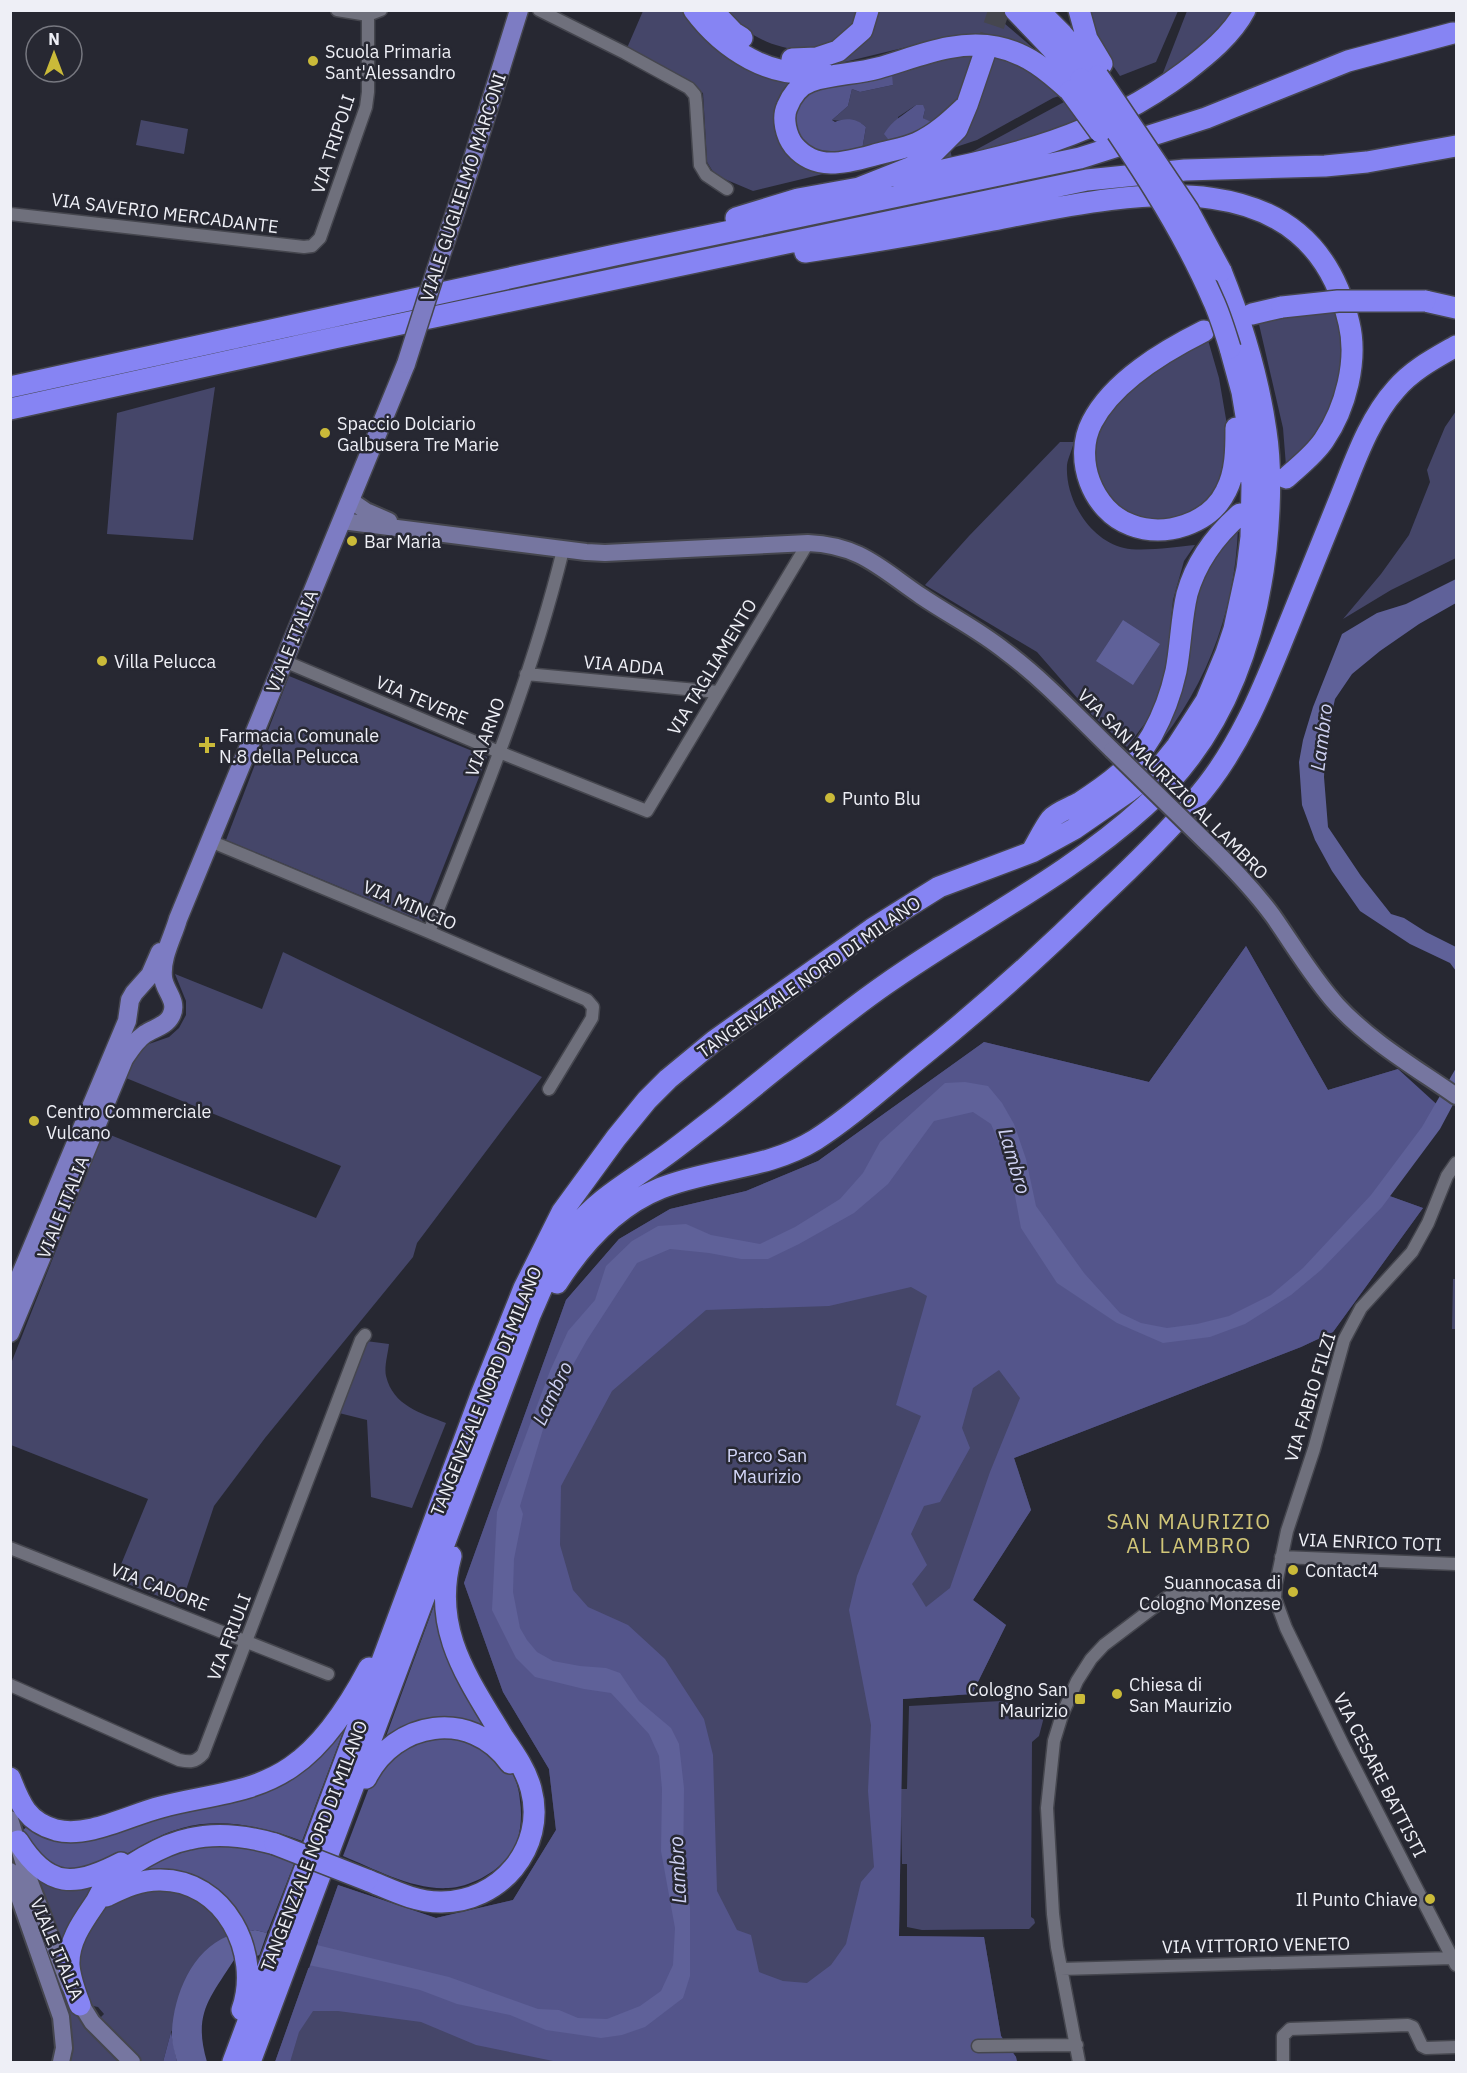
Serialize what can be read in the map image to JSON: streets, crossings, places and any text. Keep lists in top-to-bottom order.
{
  "streets": {
    "highway": ["TANGENZIALE NORD DI MILANO"],
    "main road": ["VIALE GUGLIELMO MARCONI", "VIALE ITALIA", "VIA SAN MAURIZIO AL LAMBRO"],
    "street": [
      "VIA TRIPOLI",
      "VIA SAVERIO MERCADANTE",
      "VIA ADDA",
      "VIA TAGLIAMENTO",
      "VIA TEVERE",
      "VIA ARNO",
      "VIA MINCIO",
      "VIA FABIO FILZI",
      "VIA ENRICO TOTI",
      "VIA CADORE",
      "VIA FRIULI",
      "VIA CESARE BATTISTI",
      "VIA VITTORIO VENETO"
    ]
  },
  "crossings": [
    ["VIA TRIPOLI", "VIA SAVERIO MERCADANTE"],
    ["VIALE GUGLIELMO MARCONI", "VIALE ITALIA"],
    ["VIALE ITALIA", "VIA TEVERE"],
    ["VIALE ITALIA", "VIA MINCIO"],
    ["VIA ADDA", "VIA TAGLIAMENTO"],
    ["VIA ADDA", "VIA ARNO"],
    ["VIA TAGLIAMENTO", "VIA TEVERE"],
    ["VIA TAGLIAMENTO", "VIA SAN MAURIZIO AL LAMBRO"],
    ["VIA TEVERE", "VIA ARNO"],
    ["VIA ARNO", "VIA SAN MAURIZIO AL LAMBRO"],
    ["VIA ARNO", "VIA MINCIO"],
    ["VIA FABIO FILZI", "VIA ENRICO TOTI"],
    ["VIA FABIO FILZI", "VIA CESARE BATTISTI"],
    ["VIA CADORE", "VIA FRIULI"],
    ["VIA CESARE BATTISTI", "VIA VITTORIO VENETO"]
  ],
  "districts": ["SAN MAURIZIO AL LAMBRO"],
  "water": ["Lambro"],
  "parks": ["Parco San Maurizio"],
  "places": {
    "other": [
      "Scuola Primaria Sant'Alessandro",
      "Spaccio Dolciario Galbusera Tre Marie",
      "Bar Maria",
      "Villa Pelucca",
      "Punto Blu",
      "Centro Commerciale Vulcano",
      "Contact4",
      "Suannocasa di Cologno Monzese",
      "Chiesa di San Maurizio",
      "Il Punto Chiave"
    ],
    "health": ["Farmacia Comunale N.8 della Pelucca"],
    "transit": ["Cologno San Maurizio"]
  },
  "north": "top"
}
